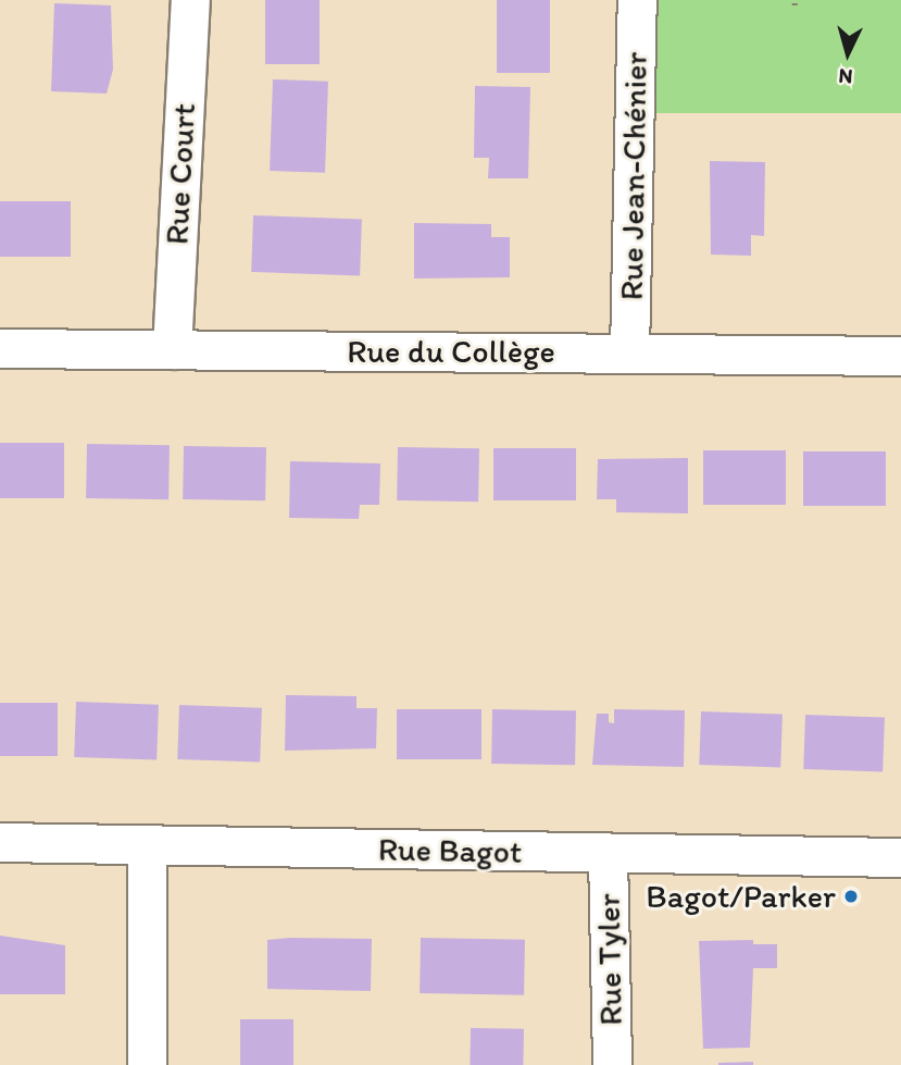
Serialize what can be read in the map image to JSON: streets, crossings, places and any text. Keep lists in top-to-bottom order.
{
  "streets": {
    "street": [
      "Rue Court",
      "Rue Jean-Chénier",
      "Rue du Collège",
      "Rue Bagot",
      "Rue Tyler"
    ]
  },
  "crossings": [
    ["Rue Court", "Rue du Collège"],
    ["Rue Jean-Chénier", "Rue du Collège"],
    ["Rue Bagot", "Rue Tyler"]
  ],
  "places": ["Bagot/Parker"],
  "north": "bottom"
}
